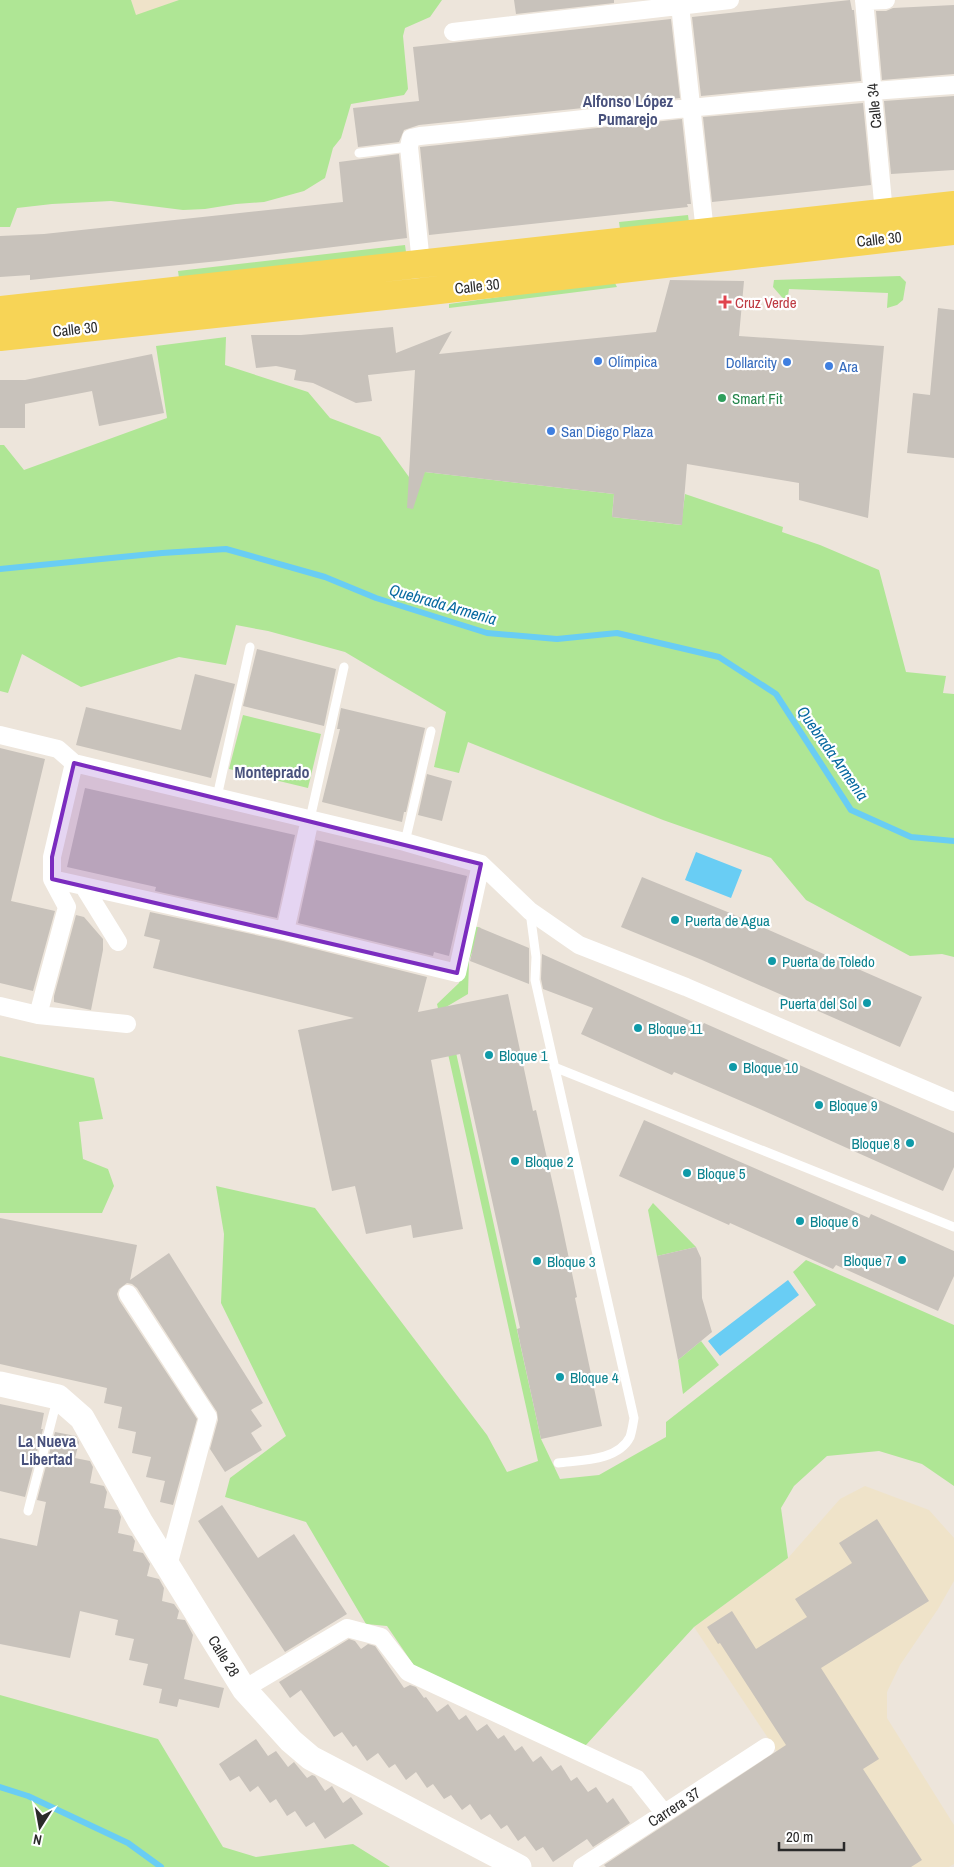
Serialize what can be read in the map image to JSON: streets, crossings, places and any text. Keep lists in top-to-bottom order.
{
  "streets": {
    "main road": ["Calle 30"],
    "street": ["Calle 34", "Calle 28", "Carrera 37"]
  },
  "crossings": [
    ["Calle 34", "Calle 30"]
  ],
  "districts": ["Alfonso López Pumarejo", "Monteprado", "La Nueva Libertad"],
  "water": ["Quebrada Armenia"],
  "places": {
    "health": ["Cruz Verde"],
    "other": [
      "Olímpica",
      "Dollarcity",
      "Ara",
      "Smart Fit",
      "San Diego Plaza",
      "Puerta de Agua",
      "Puerta de Toledo",
      "Puerta del Sol",
      "Bloque 11",
      "Bloque 1",
      "Bloque 10",
      "Bloque 9",
      "Bloque 8",
      "Bloque 2",
      "Bloque 5",
      "Bloque 6",
      "Bloque 7",
      "Bloque 3",
      "Bloque 4"
    ]
  },
  "scale_bar": "20 m",
  "north": "bottom"
}
